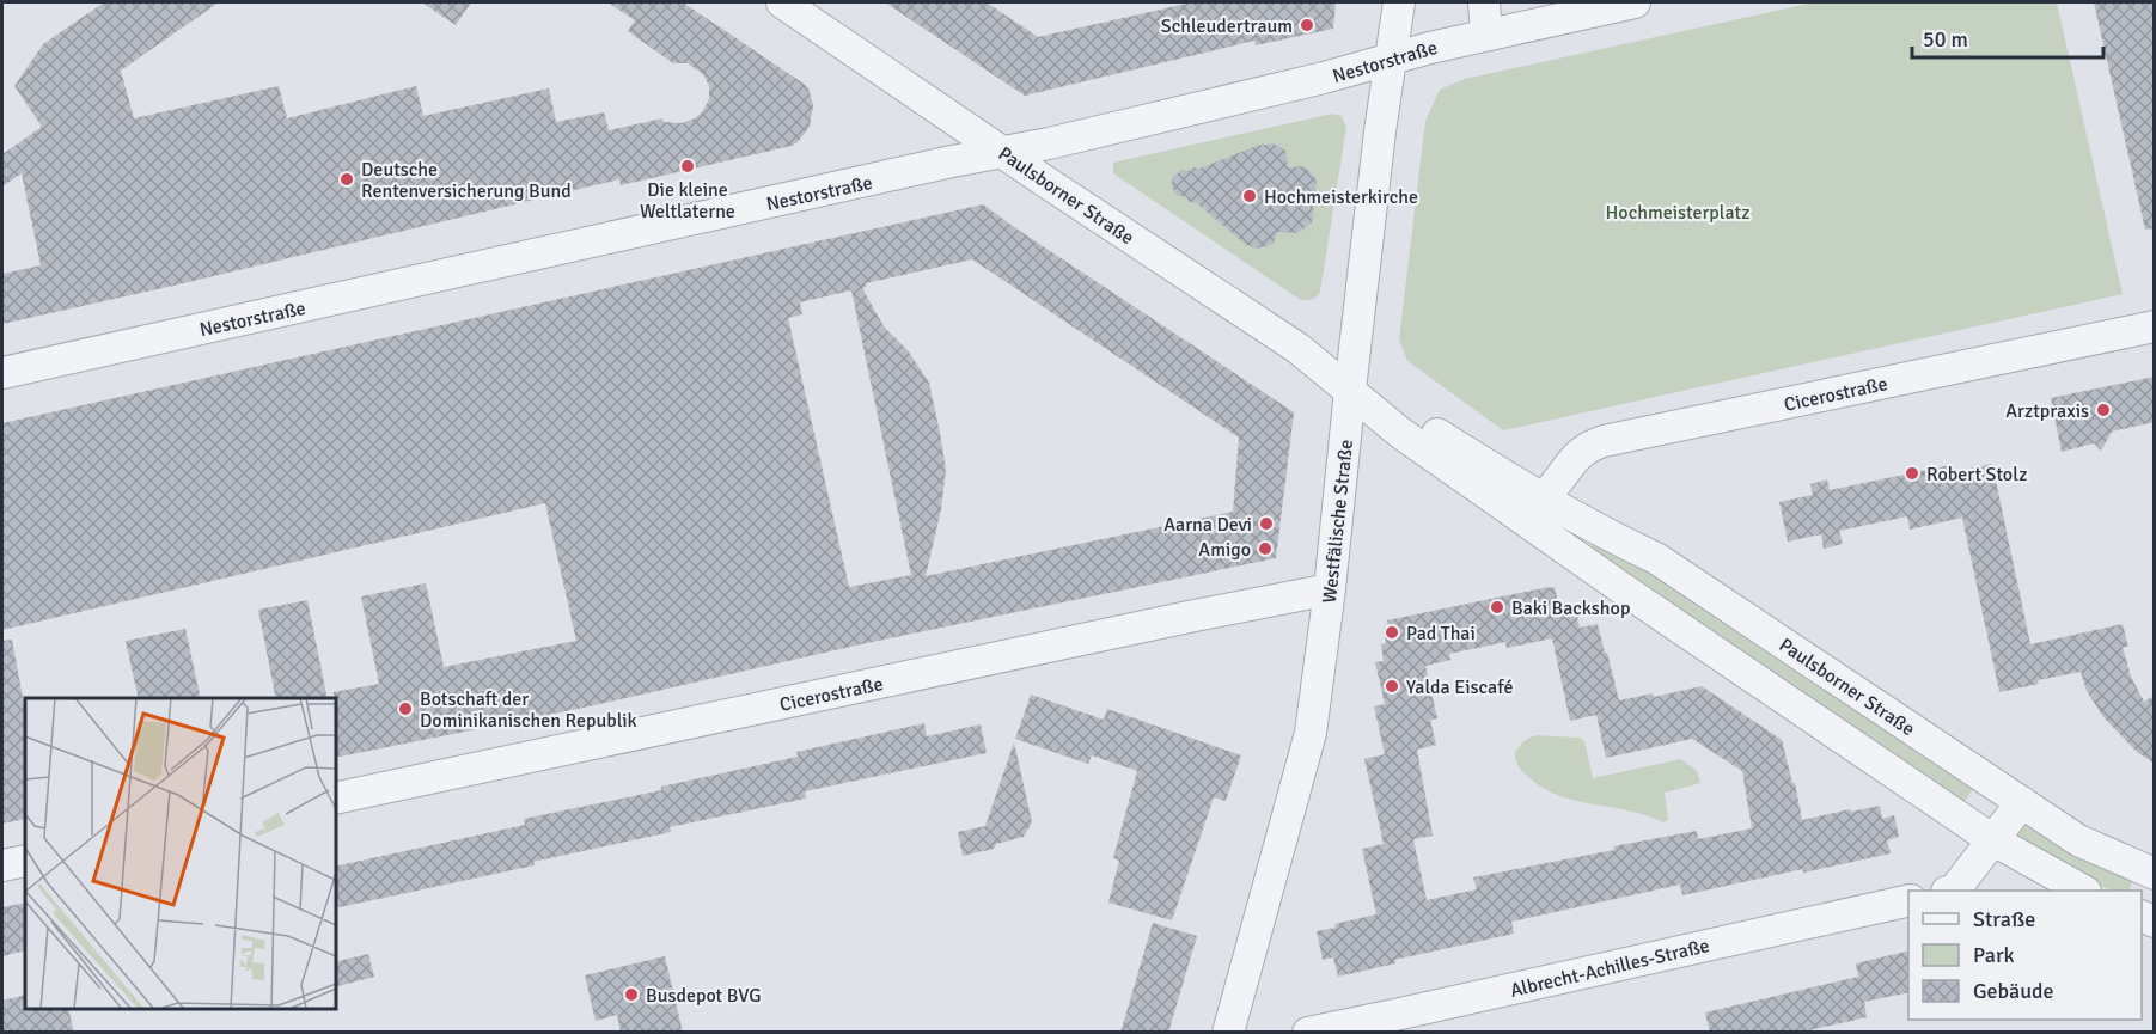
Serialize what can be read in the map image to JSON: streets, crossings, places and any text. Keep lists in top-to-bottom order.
{
  "streets": {
    "street": [
      "Nestorstraße",
      "Paulsborner Straße",
      "Cicerostraße",
      "Westfälische Straße",
      "Albrecht-Achilles-Straße"
    ]
  },
  "crossings": [
    ["Nestorstraße", "Paulsborner Straße"],
    ["Nestorstraße", "Westfälische Straße"],
    ["Paulsborner Straße", "Cicerostraße"],
    ["Paulsborner Straße", "Westfälische Straße"],
    ["Cicerostraße", "Westfälische Straße"]
  ],
  "parks": ["Hochmeisterplatz"],
  "places": [
    "Schleudertraum",
    "Die kleine Weltlaterne",
    "Deutsche Rentenversicherung Bund",
    "Hochmeisterkirche",
    "Arztpraxis",
    "Robert Stolz",
    "Aarna Devi",
    "Amigo",
    "Baki Backshop",
    "Pad Thai",
    "Yalda Eiscafé",
    "Botschaft der Dominikanischen Republik",
    "Busdepot BVG"
  ],
  "legend": ["Straße", "Park", "Gebäude"],
  "scale_bar": "50 m"
}
